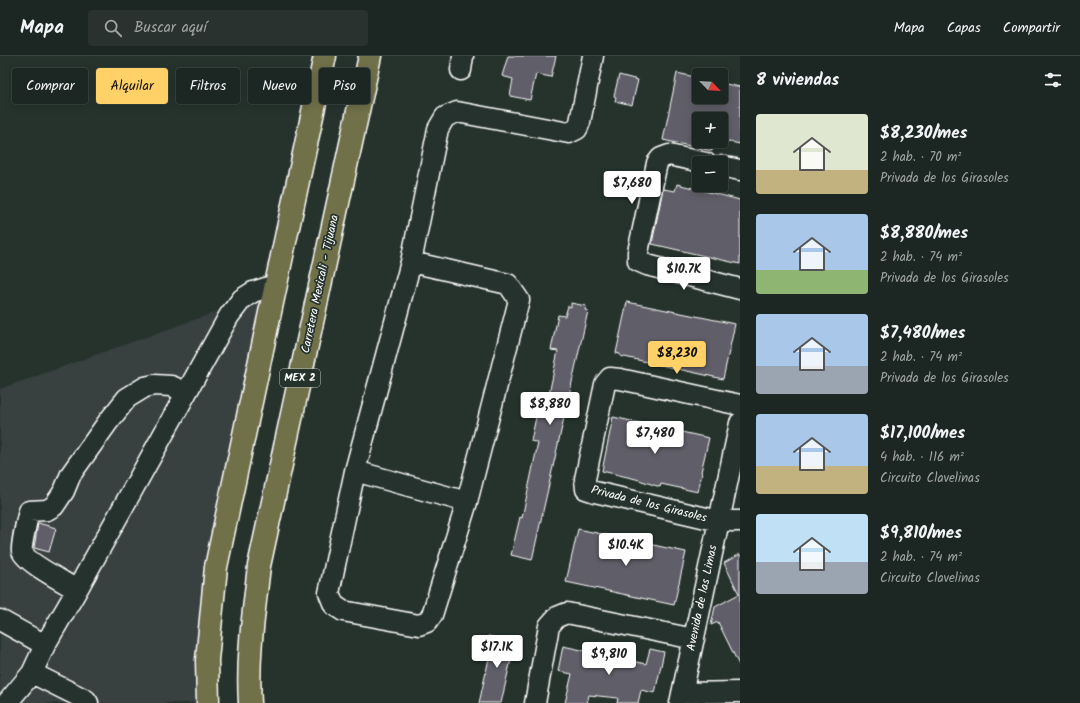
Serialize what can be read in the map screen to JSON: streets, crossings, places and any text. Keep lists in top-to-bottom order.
{
  "streets": {
    "main road": ["Carretera Mexicali - Tijuana", "MEX 2"],
    "street": ["Privada de los Girasoles", "Avenida de las Limas"]
  },
  "crossings": [
    ["Privada de los Girasoles", "Avenida de las Limas"]
  ],
  "north": "bottom right",
  "page": {
    "header": "Mapa",
    "search": "Buscar aquí",
    "nav": ["Mapa", "Capas", "Compartir"],
    "heading": "8 viviendas",
    "map_buttons": ["+", "−"],
    "chip": [
      "Comprar",
      "Alquilar",
      "Filtros",
      "Nuevo",
      "Piso"
    ],
    "list": [
      {
        "name": "$8,230/mes",
        "note": "2 hab. · 70 m² · Privada de los Girasoles"
      },
      {
        "name": "$8,880/mes",
        "note": "2 hab. · 74 m² · Privada de los Girasoles"
      },
      {
        "name": "$7,480/mes",
        "note": "2 hab. · 74 m² · Privada de los Girasoles"
      },
      {
        "name": "$17,100/mes",
        "note": "4 hab. · 116 m² · Circuito Clavelinas"
      },
      {
        "name": "$9,810/mes",
        "note": "2 hab. · 74 m² · Circuito Clavelinas"
      }
    ],
    "price": [
      "$7,680",
      "$10.7K",
      "$8,230",
      "$8,880",
      "$7,480",
      "$10.4K",
      "$17.1K",
      "$9,810"
    ]
  }
}
